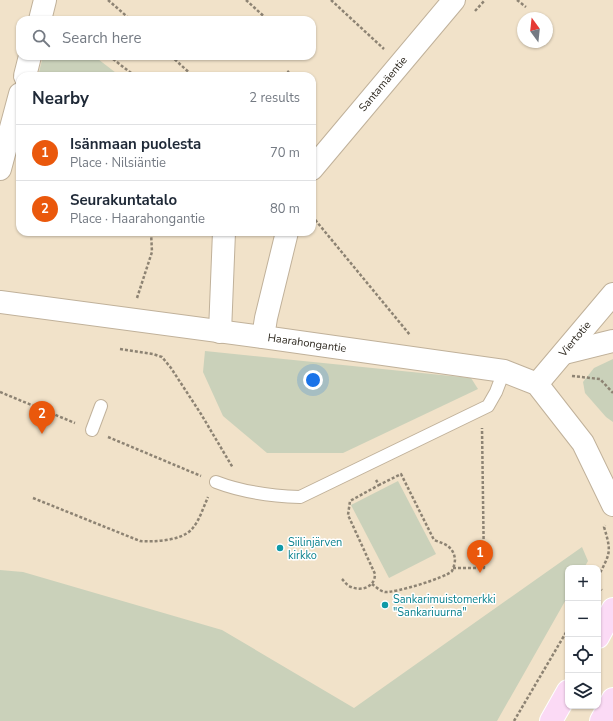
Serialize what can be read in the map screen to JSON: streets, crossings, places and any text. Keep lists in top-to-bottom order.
{
  "streets": {
    "street": ["Santamäentie", "Viertotie", "Haarahongantie"]
  },
  "crossings": [
    ["Viertotie", "Haarahongantie"]
  ],
  "places": ["Siilinjärven kirkko", "Sankarimuistomerkki \"Sankariuurna\""],
  "north": "top",
  "page": {
    "search": "Search here",
    "heading": ["Nearby", "2 results"],
    "list": [
      {
        "mark": "1",
        "name": "Isänmaan puolesta",
        "note": "Place · Nilsiäntie",
        "value": "70 m"
      },
      {
        "mark": "2",
        "name": "Seurakuntatalo",
        "note": "Place · Haarahongantie",
        "value": "80 m"
      }
    ],
    "pins": ["2", "1"],
    "map_buttons": ["+", "−"]
  }
}
